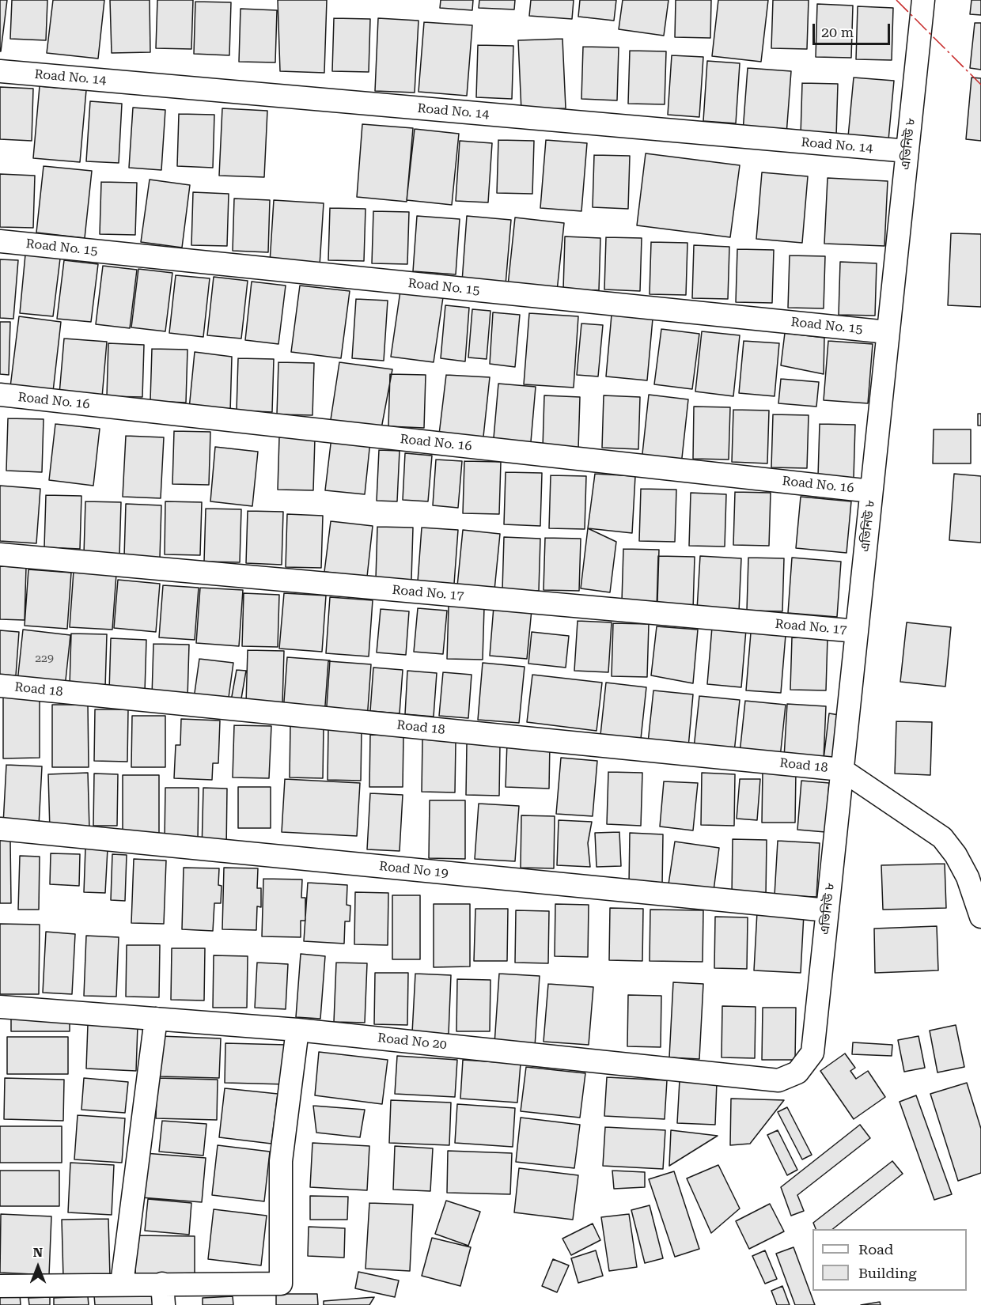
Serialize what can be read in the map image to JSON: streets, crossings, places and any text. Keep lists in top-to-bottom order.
{
  "streets": {
    "street": [
      "Road No. 14",
      "এভিনিউ ৮",
      "Road No. 15",
      "Road No. 16",
      "Road No. 17",
      "Road 18",
      "Road No 19",
      "Road No 20"
    ]
  },
  "crossings": [
    ["Road No. 14", "এভিনিউ ৮"],
    ["এভিনিউ ৮", "Road No. 15"],
    ["এভিনিউ ৮", "Road No. 16"],
    ["এভিনিউ ৮", "Road No. 17"],
    ["এভিনিউ ৮", "Road 18"],
    ["এভিনিউ ৮", "Road No 19"],
    ["এভিনিউ ৮", "Road No 20"]
  ],
  "house_numbers": ["229"],
  "legend": ["Road", "Building"],
  "scale_bar": "20 m",
  "north": "top"
}
